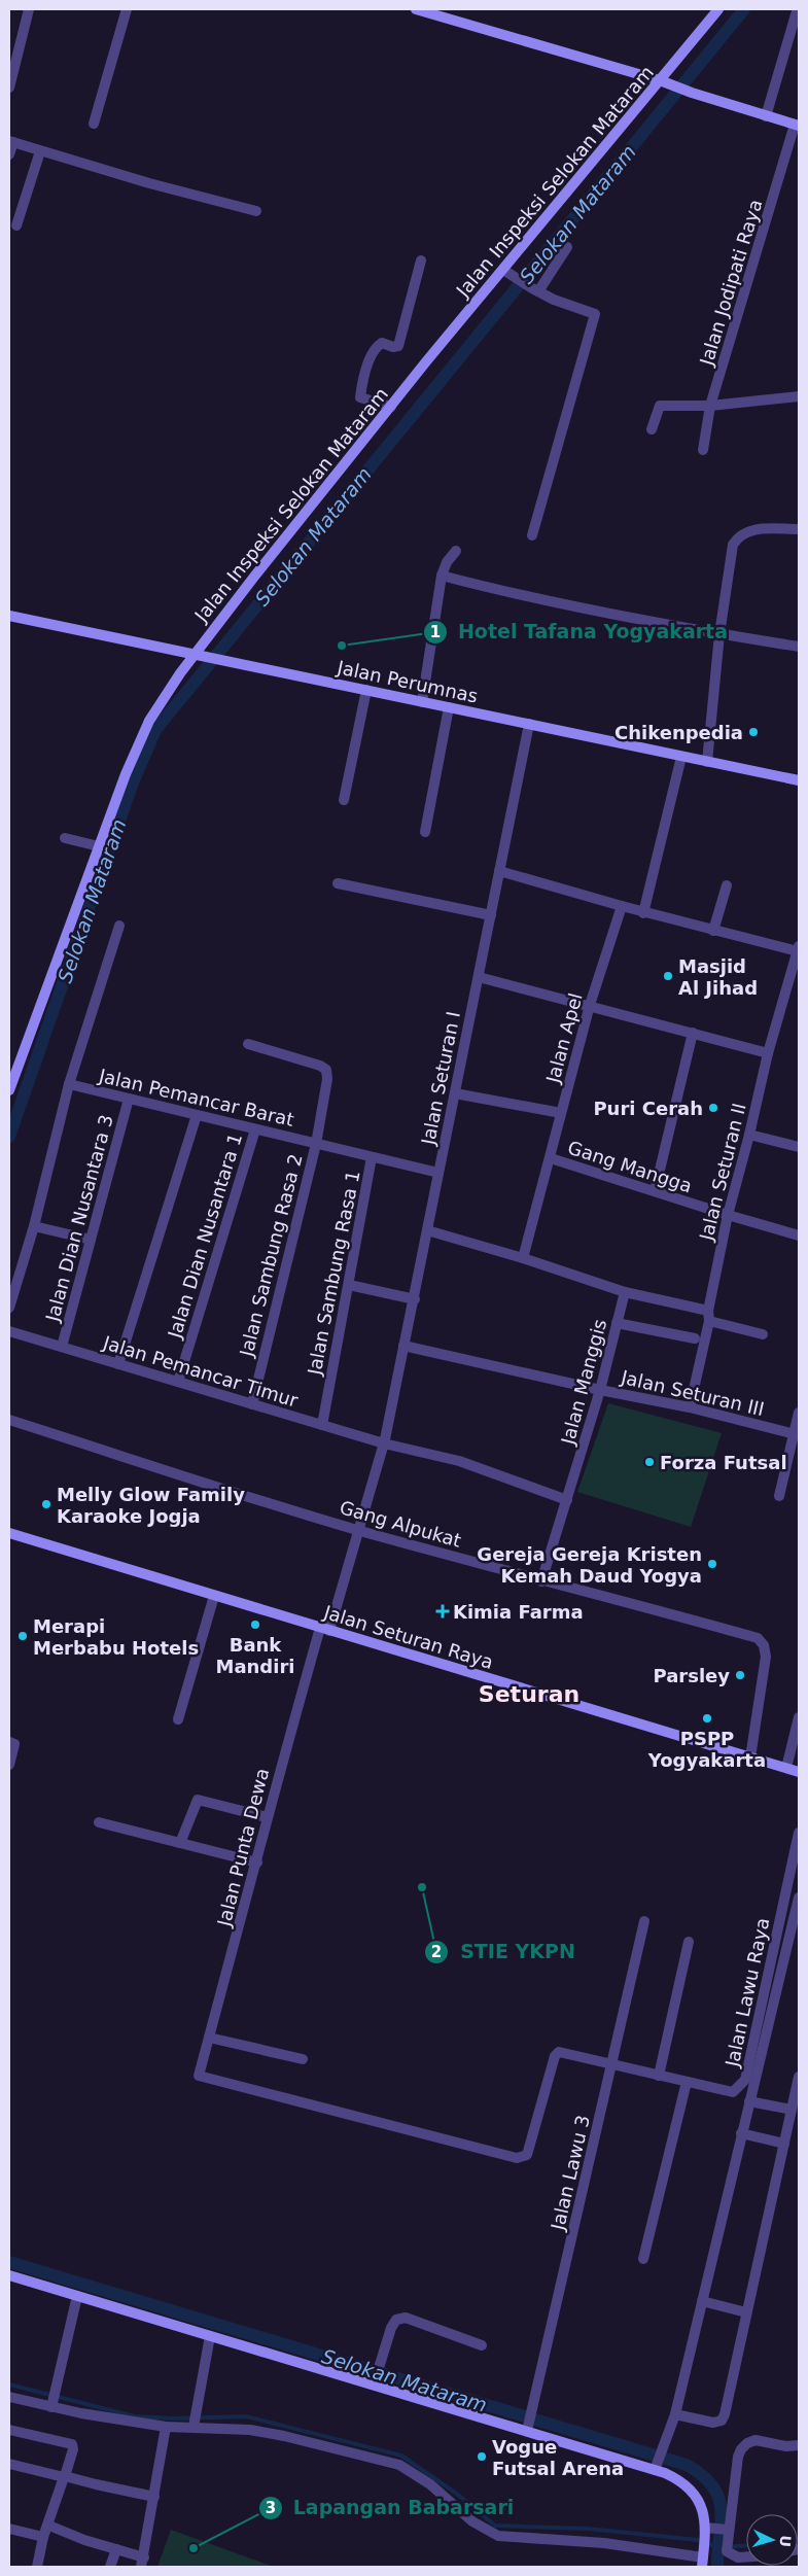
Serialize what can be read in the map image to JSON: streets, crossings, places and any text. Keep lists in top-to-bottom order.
{
  "streets": {
    "main road": ["Jalan Inspeksi Selokan Mataram", "Jalan Perumnas", "Jalan Seturan Raya"],
    "street": [
      "Jalan Jodipati Raya",
      "Jalan Apel",
      "Jalan Seturan I",
      "Jalan Pemancar Barat",
      "Gang Mangga",
      "Jalan Seturan II",
      "Jalan Dian Nusantara 3",
      "Jalan Dian Nusantara 1",
      "Jalan Sambung Rasa 2",
      "Jalan Sambung Rasa 1",
      "Jalan Pemancar Timur",
      "Jalan Manggis",
      "Jalan Seturan III",
      "Gang Alpukat",
      "Jalan Punta Dewa",
      "Jalan Lawu Raya",
      "Jalan Lawu 3"
    ]
  },
  "crossings": [
    ["Jalan Inspeksi Selokan Mataram", "Jalan Perumnas"],
    ["Jalan Perumnas", "Jalan Seturan I"],
    ["Jalan Apel", "Gang Mangga"],
    ["Jalan Seturan I", "Jalan Pemancar Barat"],
    ["Jalan Seturan I", "Jalan Pemancar Timur"],
    ["Jalan Seturan I", "Jalan Seturan III"],
    ["Jalan Pemancar Barat", "Jalan Dian Nusantara 3"],
    ["Jalan Pemancar Barat", "Jalan Dian Nusantara 1"],
    ["Jalan Pemancar Barat", "Jalan Sambung Rasa 2"],
    ["Jalan Pemancar Barat", "Jalan Sambung Rasa 1"],
    ["Gang Mangga", "Jalan Seturan II"],
    ["Jalan Seturan II", "Jalan Seturan III"],
    ["Jalan Dian Nusantara 3", "Jalan Pemancar Timur"],
    ["Jalan Dian Nusantara 1", "Jalan Pemancar Timur"],
    ["Jalan Sambung Rasa 2", "Jalan Pemancar Timur"],
    ["Jalan Sambung Rasa 1", "Jalan Pemancar Timur"],
    ["Jalan Pemancar Timur", "Jalan Manggis"],
    ["Jalan Manggis", "Jalan Seturan III"],
    ["Jalan Manggis", "Gang Alpukat"],
    ["Gang Alpukat", "Jalan Seturan Raya"],
    ["Jalan Seturan Raya", "Jalan Punta Dewa"],
    ["Jalan Punta Dewa", "Jalan Lawu Raya"],
    ["Jalan Lawu Raya", "Jalan Lawu 3"]
  ],
  "districts": ["Seturan"],
  "water": ["Selokan Mataram"],
  "places": {
    "other": [
      "Hotel Tafana Yogyakarta",
      "Chikenpedia",
      "Masjid Al Jihad",
      "Puri Cerah",
      "Forza Futsal",
      "Melly Glow Family Karaoke Jogja",
      "Gereja Gereja Kristen Kemah Daud Yogya",
      "Bank Mandiri",
      "Merapi Merbabu Hotels",
      "Parsley",
      "PSPP Yogyakarta",
      "STIE YKPN",
      "Vogue Futsal Arena",
      "Lapangan Babarsari"
    ],
    "health": ["Kimia Farma"]
  },
  "north": "right"
}
